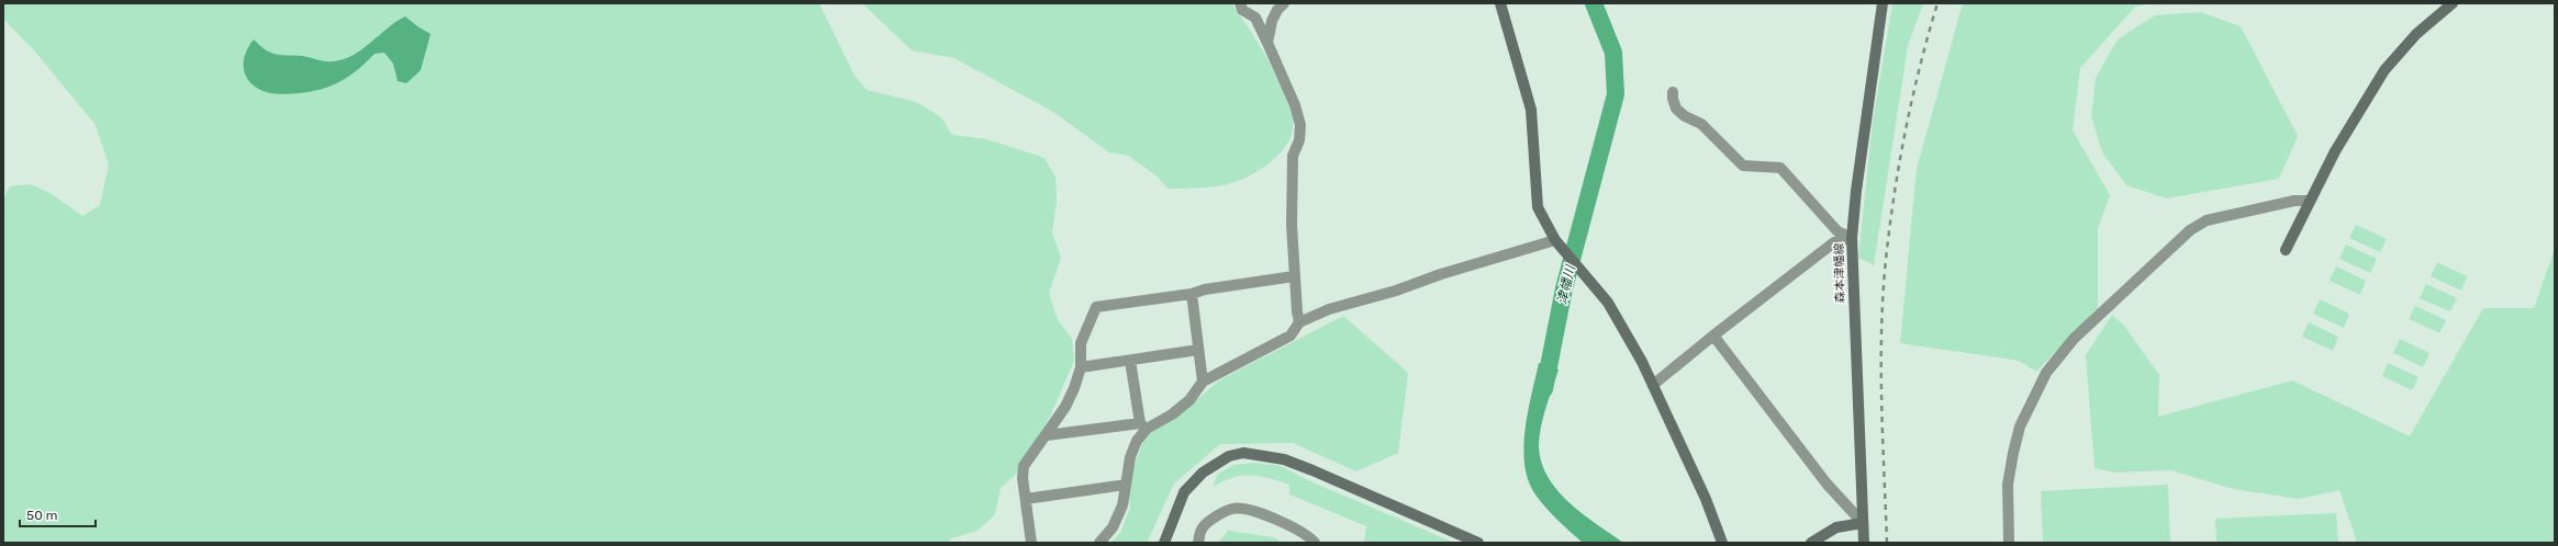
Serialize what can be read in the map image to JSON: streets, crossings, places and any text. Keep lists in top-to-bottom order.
{
  "streets": {
    "street": ["森本津幡線"]
  },
  "water": ["津幡川"],
  "scale_bar": "50 m"
}
